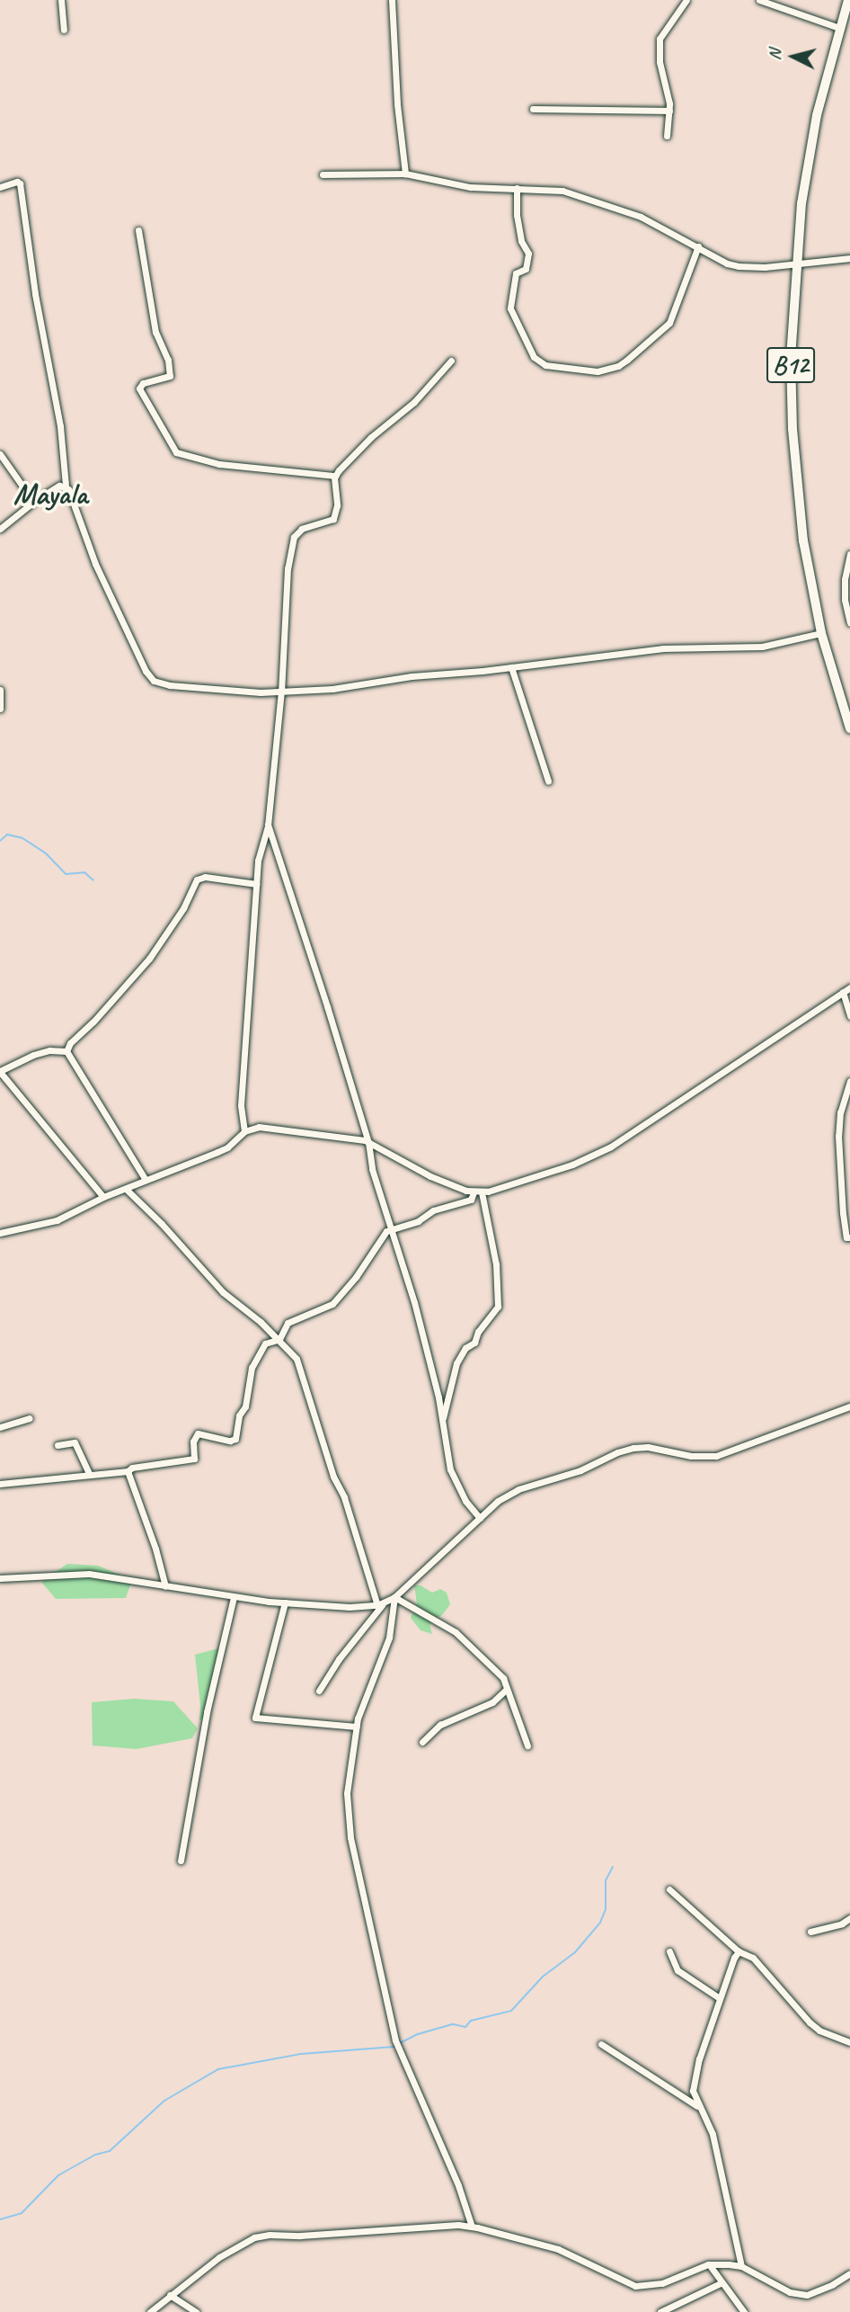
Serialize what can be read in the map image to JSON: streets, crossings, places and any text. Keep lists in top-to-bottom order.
{
  "streets": {
    "highway": ["B12"]
  },
  "districts": ["Mayala"],
  "north": "left"
}
